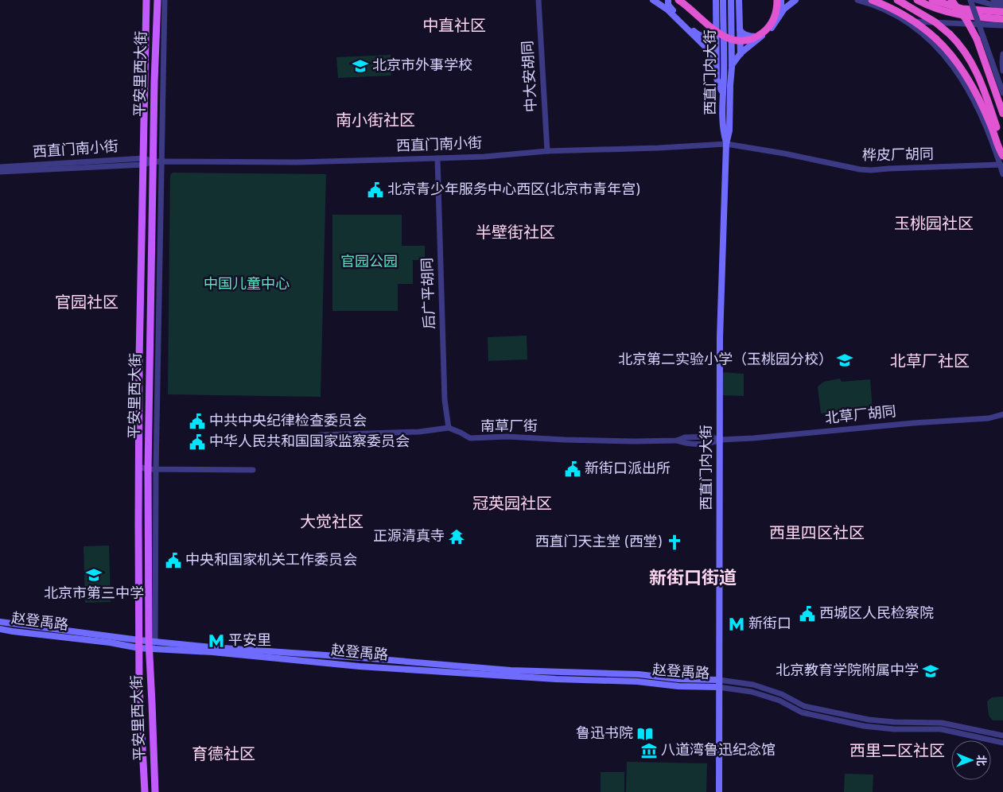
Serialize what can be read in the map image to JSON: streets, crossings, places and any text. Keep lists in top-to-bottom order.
{
  "streets": {
    "main road": ["西直门内大街", "平安里西大街", "赵登禹路"],
    "street": [
      "中大安胡同",
      "西直门南小街",
      "桦皮厂胡同",
      "后广平胡同",
      "北草厂胡同",
      "南草厂街"
    ]
  },
  "crossings": [
    ["西直门内大街", "西直门南小街"],
    ["西直门内大街", "桦皮厂胡同"],
    ["西直门内大街", "北草厂胡同"],
    ["西直门内大街", "南草厂街"],
    ["西直门内大街", "赵登禹路"],
    ["平安里西大街", "西直门南小街"],
    ["平安里西大街", "赵登禹路"],
    ["中大安胡同", "西直门南小街"],
    ["西直门南小街", "桦皮厂胡同"],
    ["西直门南小街", "后广平胡同"],
    ["后广平胡同", "南草厂街"],
    ["北草厂胡同", "南草厂街"]
  ],
  "districts": [
    "中直社区",
    "南小街社区",
    "玉桃园社区",
    "半壁街社区",
    "官园社区",
    "北草厂社区",
    "冠英园社区",
    "大觉社区",
    "西里四区社区",
    "新街口街道",
    "西里二区社区",
    "育德社区"
  ],
  "parks": ["官园公园", "中国儿童中心"],
  "places": {
    "school or university": [
      "北京市外事学校",
      "北京第二实验小学（玉桃园分校）",
      "北京市第三中学",
      "北京教育学院附属中学"
    ],
    "public building": [
      "北京青少年服务中心西区(北京市青年宫)",
      "中共中央纪律检查委员会",
      "中华人民共和国国家监察委员会",
      "新街口派出所",
      "中央和国家机关工作委员会",
      "西城区人民检察院"
    ],
    "temple": ["正源清真寺"],
    "church": ["西直门天主堂 (西堂)"],
    "metro station": ["新街口", "平安里"],
    "library": ["鲁迅书院"],
    "museum": ["八道湾鲁迅纪念馆"]
  },
  "north": "right"
}
